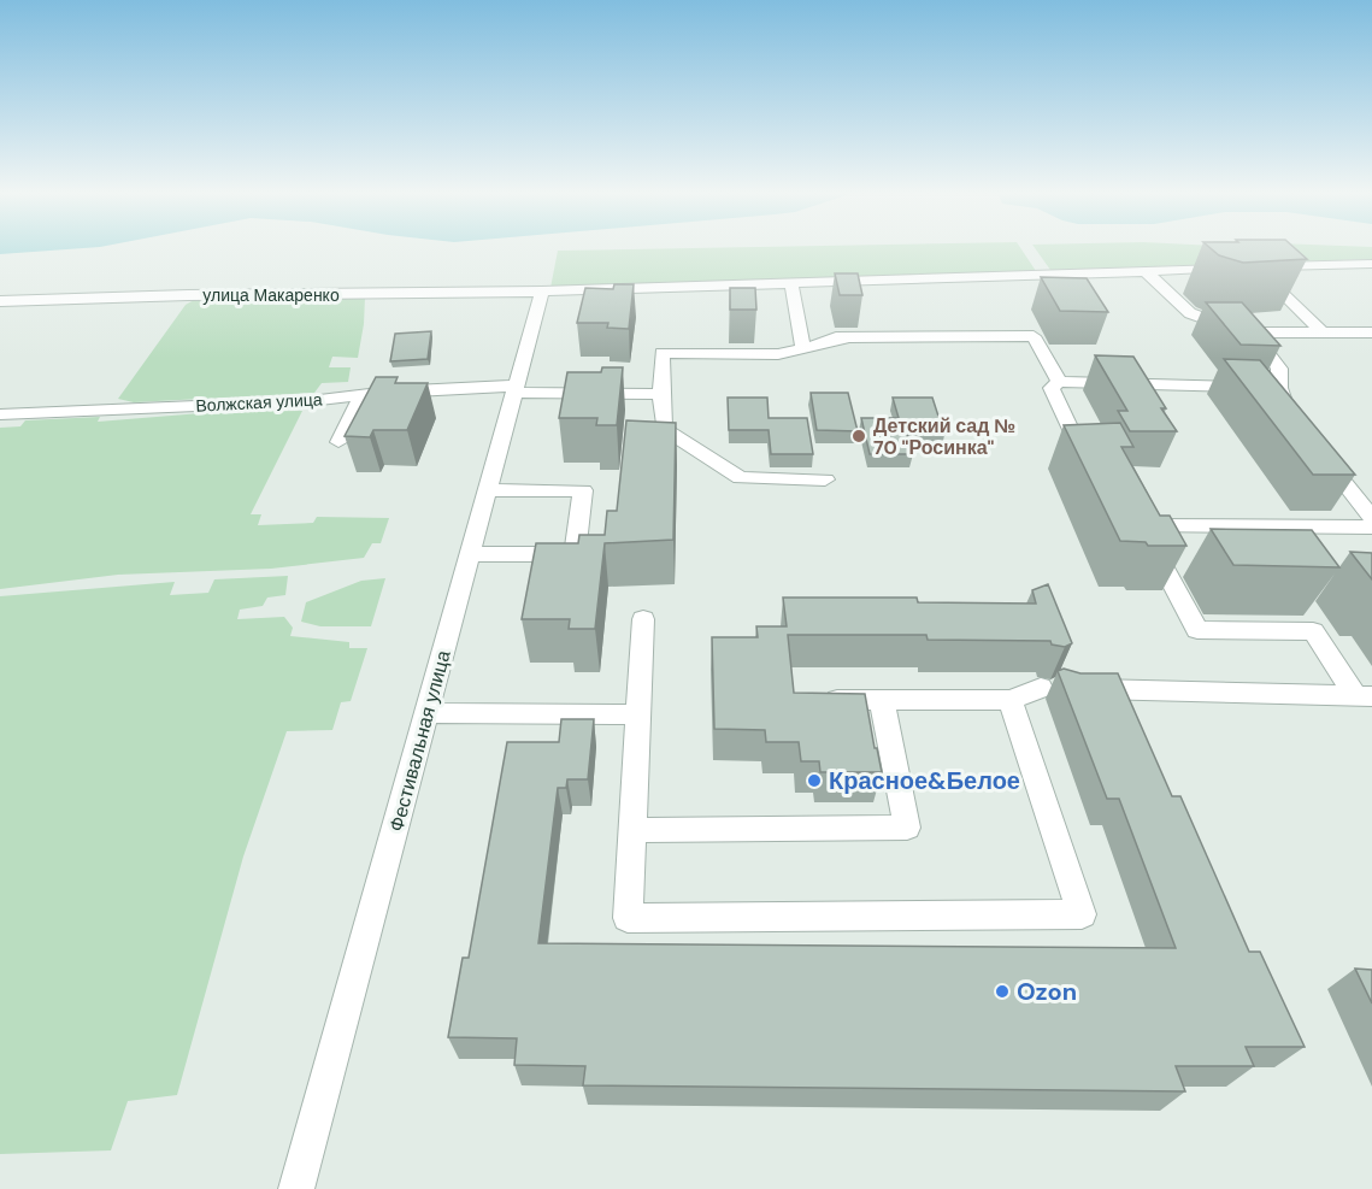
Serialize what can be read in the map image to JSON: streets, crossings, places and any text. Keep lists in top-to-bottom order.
{
  "streets": {
    "street": ["улица Макаренко", "Волжская улица", "Фестивальная улица"]
  },
  "crossings": [
    ["улица Макаренко", "Фестивальная улица"],
    ["Волжская улица", "Фестивальная улица"]
  ],
  "places": ["Детский сад № 70 \"Росинка\"", "Красное&Белое", "Ozon"]
}
